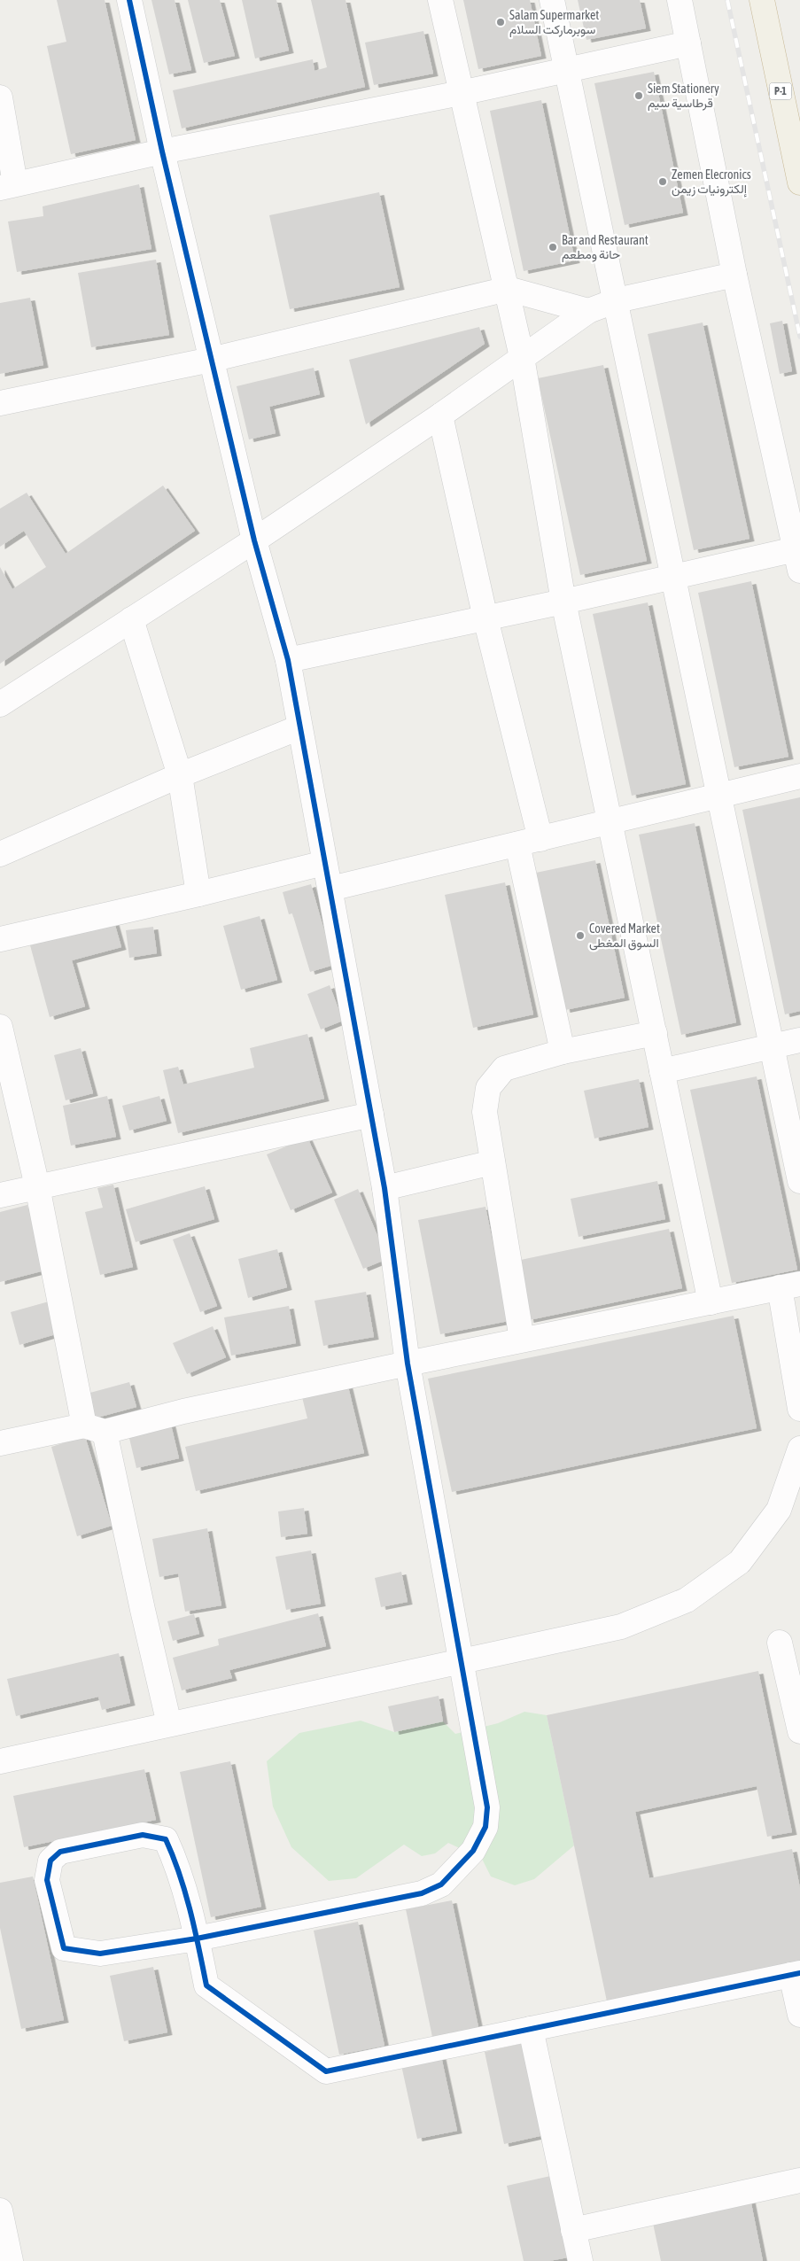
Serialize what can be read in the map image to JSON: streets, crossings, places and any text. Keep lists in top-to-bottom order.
{
  "streets": {
    "highway": ["P-1"]
  },
  "places": [
    "Salam Supermarket سوبرماركت السلام",
    "Siem Stationery قرطاسية سيم",
    "Zemen Elecronics إلكترونيات زيمن",
    "Bar and Restaurant حانة ومطعم",
    "Covered Market السوق المغطى"
  ]
}
